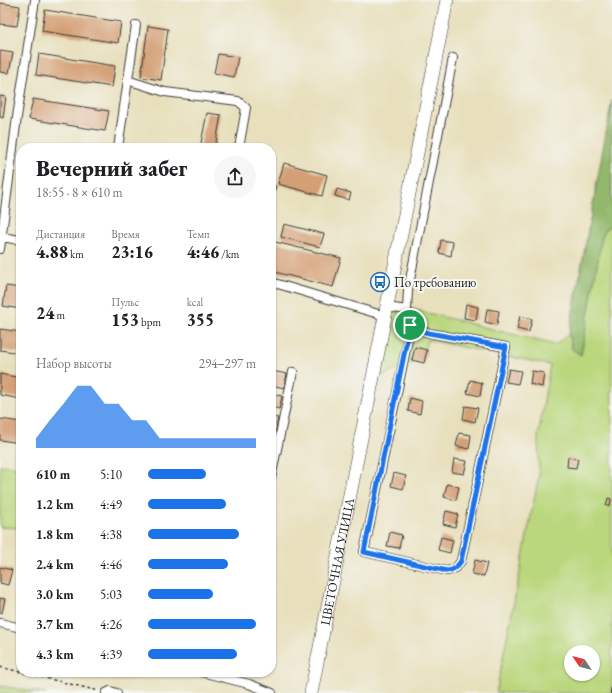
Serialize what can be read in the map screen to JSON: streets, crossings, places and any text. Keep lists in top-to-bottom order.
{
  "streets": {
    "main road": ["ЦВЕТОЧНАЯ УЛИЦА"]
  },
  "places": {
    "bus stop": ["По требованию"]
  },
  "north": "top left",
  "page": {
    "heading": ["Вечерний забег", "18:55 · 8 × 610 m"],
    "stats": [
      ["Дистанция", "4.88 km"],
      ["Время", "23:16"],
      ["Темп", "4:46 /km"],
      ["24 m"],
      ["Пульс", "153 bpm"],
      ["kcal", "355"]
    ],
    "chart": ["Набор высоты", "294–297 m"],
    "list": [
      {
        "name": "610 m",
        "note": "5:10"
      },
      {
        "name": "1.2 km",
        "note": "4:49"
      },
      {
        "name": "1.8 km",
        "note": "4:38"
      },
      {
        "name": "2.4 km",
        "note": "4:46"
      },
      {
        "name": "3.0 km",
        "note": "5:03"
      },
      {
        "name": "3.7 km",
        "note": "4:26"
      },
      {
        "name": "4.3 km",
        "note": "4:39"
      }
    ]
  }
}
